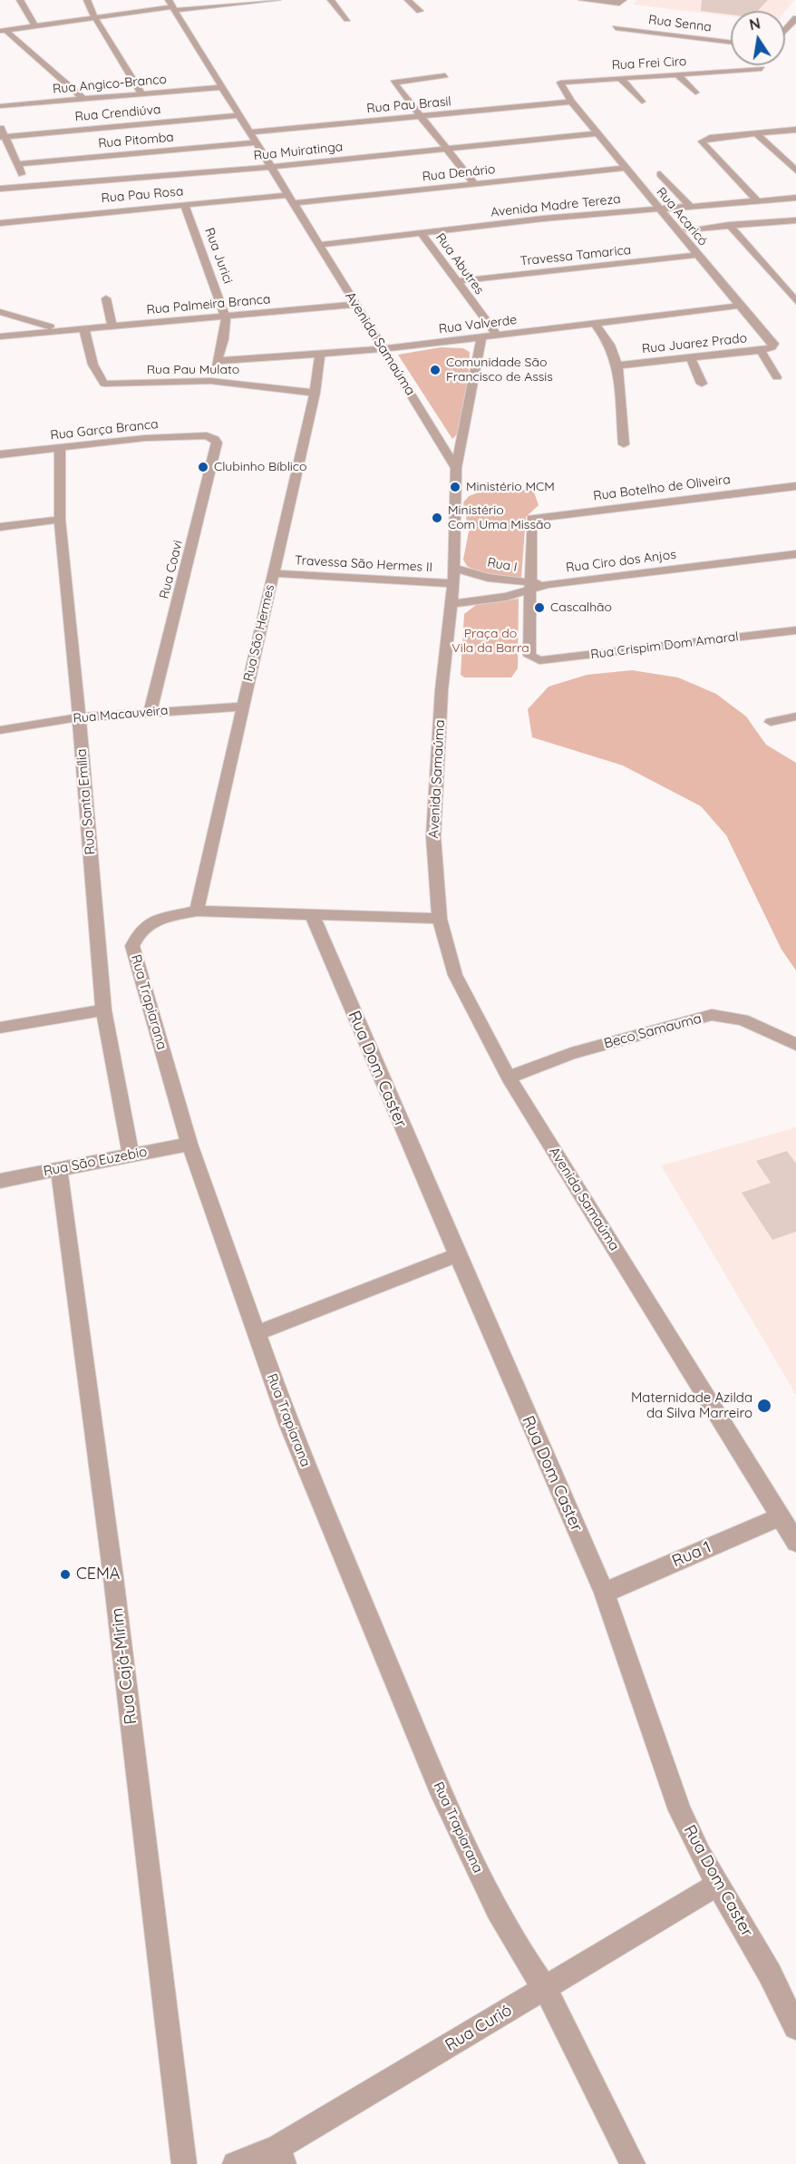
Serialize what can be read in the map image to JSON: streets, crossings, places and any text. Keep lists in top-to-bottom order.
{
  "streets": {
    "street": [
      "Rua Senna",
      "Rua Frei Ciro",
      "Rua Angico-Branco",
      "Rua Pau Brasil",
      "Rua Crendiúva",
      "Rua Pitomba",
      "Rua Muiratinga",
      "Rua Denário",
      "Rua Pau Rosa",
      "Avenida Madre Tereza",
      "Rua Acaricó",
      "Rua Jurici",
      "Travessa Tamarica",
      "Rua Abutres",
      "Rua Palmeira Branca",
      "Rua Valverde",
      "Avenida Samaúma",
      "Rua Juarez Prado",
      "Rua Pau Mulato",
      "Rua Garça Branca",
      "Rua Botelho de Oliveira",
      "Rua Ciro dos Anjos",
      "Travessa São Hermes II",
      "Rua I",
      "Rua Coavi",
      "Rua São Hermes",
      "Rua Crispim Dom Amaral",
      "Rua Macauveira",
      "Rua Santa Emília",
      "Rua Trapiarana",
      "Beco Samauma",
      "Rua Dom Caster",
      "Rua São Euzebio",
      "Rua 1",
      "Rua Cajá-Mirim",
      "Rua Curió"
    ]
  },
  "crossings": [
    ["Rua Frei Ciro", "Rua Pau Brasil"],
    ["Rua Frei Ciro", "Rua Acaricó"],
    ["Rua Angico-Branco", "Avenida Samaúma"],
    ["Rua Pau Brasil", "Rua Pitomba"],
    ["Rua Pau Brasil", "Rua Acaricó"],
    ["Rua Pau Brasil", "Avenida Samaúma"],
    ["Rua Crendiúva", "Avenida Samaúma"],
    ["Rua Pitomba", "Avenida Samaúma"],
    ["Rua Muiratinga", "Rua Acaricó"],
    ["Rua Muiratinga", "Avenida Samaúma"],
    ["Rua Denário", "Rua Pau Rosa"],
    ["Rua Denário", "Rua Acaricó"],
    ["Rua Denário", "Avenida Samaúma"],
    ["Rua Pau Rosa", "Rua Jurici"],
    ["Rua Pau Rosa", "Avenida Samaúma"],
    ["Avenida Madre Tereza", "Rua Acaricó"],
    ["Avenida Madre Tereza", "Rua Abutres"],
    ["Avenida Madre Tereza", "Avenida Samaúma"],
    ["Rua Acaricó", "Travessa Tamarica"],
    ["Rua Acaricó", "Rua Valverde"],
    ["Rua Acaricó", "Rua Juarez Prado"],
    ["Rua Jurici", "Rua Palmeira Branca"],
    ["Rua Jurici", "Rua Valverde"],
    ["Rua Jurici", "Rua Pau Mulato"],
    ["Travessa Tamarica", "Rua Abutres"],
    ["Rua Abutres", "Rua Valverde"],
    ["Rua Palmeira Branca", "Avenida Samaúma"],
    ["Rua Palmeira Branca", "Rua Pau Mulato"],
    ["Rua Valverde", "Avenida Samaúma"],
    ["Rua Valverde", "Rua São Hermes"],
    ["Avenida Samaúma", "Rua Ciro dos Anjos"],
    ["Avenida Samaúma", "Travessa São Hermes II"],
    ["Avenida Samaúma", "Rua I"],
    ["Avenida Samaúma", "Rua Trapiarana"],
    ["Avenida Samaúma", "Beco Samauma"],
    ["Avenida Samaúma", "Rua 1"],
    ["Rua Pau Mulato", "Rua São Hermes"],
    ["Rua Garça Branca", "Rua Coavi"],
    ["Rua Garça Branca", "Rua Santa Emília"],
    ["Rua Botelho de Oliveira", "Rua Ciro dos Anjos"],
    ["Rua Botelho de Oliveira", "Rua I"],
    ["Rua Botelho de Oliveira", "Rua Crispim Dom Amaral"],
    ["Rua Ciro dos Anjos", "Rua I"],
    ["Rua Ciro dos Anjos", "Rua Crispim Dom Amaral"],
    ["Travessa São Hermes II", "Rua São Hermes"],
    ["Rua I", "Rua Crispim Dom Amaral"],
    ["Rua Coavi", "Rua Macauveira"],
    ["Rua São Hermes", "Rua Macauveira"],
    ["Rua São Hermes", "Rua Trapiarana"],
    ["Rua Macauveira", "Rua Santa Emília"],
    ["Rua Santa Emília", "Rua São Euzebio"],
    ["Rua Trapiarana", "Rua Dom Caster"],
    ["Rua Trapiarana", "Rua São Euzebio"],
    ["Rua Trapiarana", "Rua Curió"],
    ["Rua Dom Caster", "Rua 1"],
    ["Rua Dom Caster", "Rua Curió"],
    ["Rua São Euzebio", "Rua Cajá-Mirim"]
  ],
  "parks": ["Praça do Vila da Barra"],
  "places": [
    "Comunidade São Francisco de Assis",
    "Clubinho Bíblico",
    "Ministério MCM",
    "Ministério Com Uma Missão",
    "Cascalhão",
    "Maternidade Azilda da Silva Marreiro",
    "CEMA"
  ],
  "north": "top"
}
